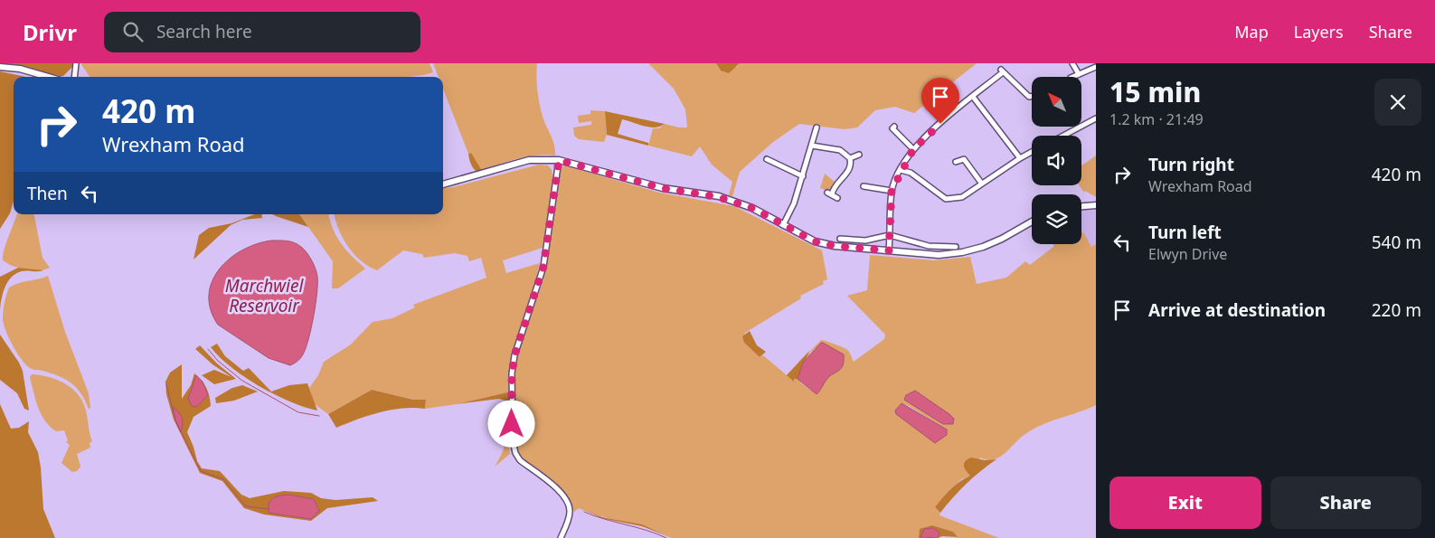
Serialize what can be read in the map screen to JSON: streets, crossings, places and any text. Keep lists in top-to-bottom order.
{
  "water": ["Marchwiel Reservoir"],
  "north": "top left",
  "page": {
    "header": "Drivr",
    "search": "Search here",
    "nav": ["Map", "Layers", "Share"],
    "heading": ["15 min", "1.2 km · 21:49"],
    "turn": ["420 m", "Wrexham Road"],
    "list": [
      {
        "name": "Turn right",
        "note": "Wrexham Road",
        "value": "420 m"
      },
      {
        "name": "Turn left",
        "note": "Elwyn Drive",
        "value": "540 m"
      },
      {
        "name": "Arrive at destination",
        "value": "220 m"
      }
    ],
    "then": "Then",
    "buttons": ["Exit", "Share"]
  }
}
